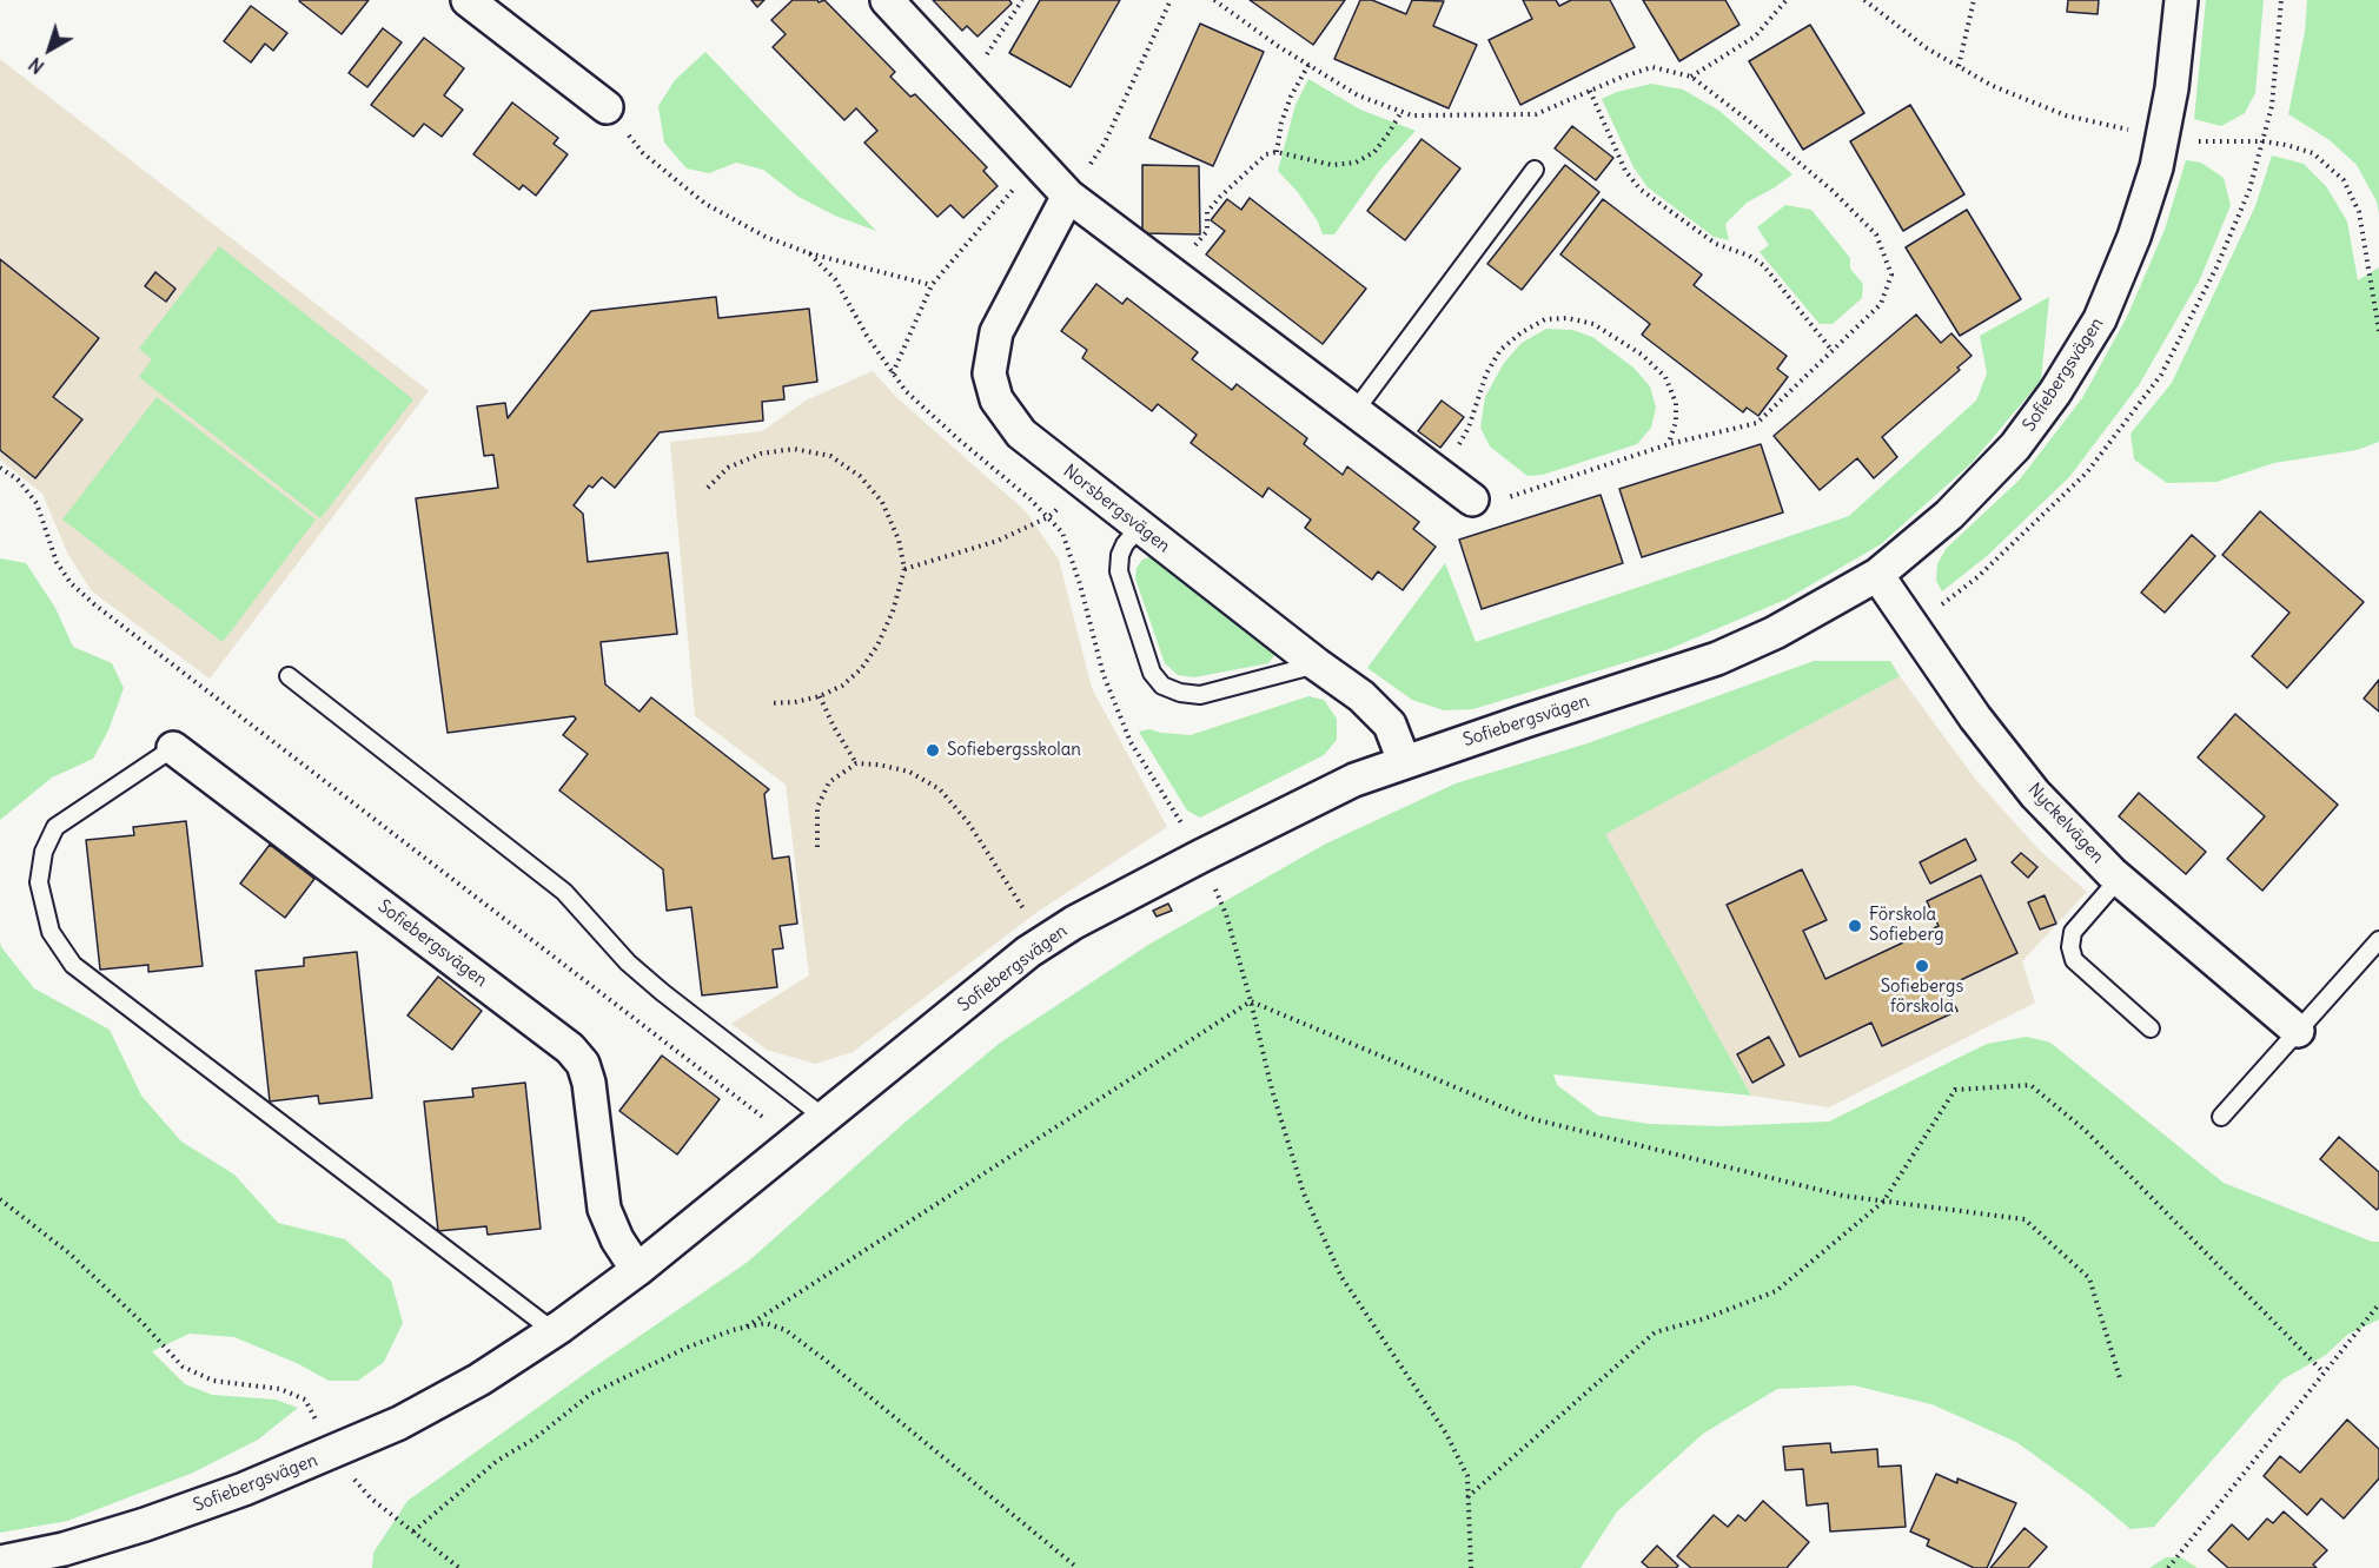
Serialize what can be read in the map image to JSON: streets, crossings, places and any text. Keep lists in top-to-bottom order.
{
  "streets": {
    "street": ["Sofiebergsvägen", "Norsbergsvägen", "Nyckelvägen"]
  },
  "crossings": [
    ["Sofiebergsvägen", "Norsbergsvägen"],
    ["Sofiebergsvägen", "Nyckelvägen"]
  ],
  "places": ["Sofiebergsskolan", "Förskola Sofieberg", "Sofiebergs förskola"],
  "north": "bottom left"
}
